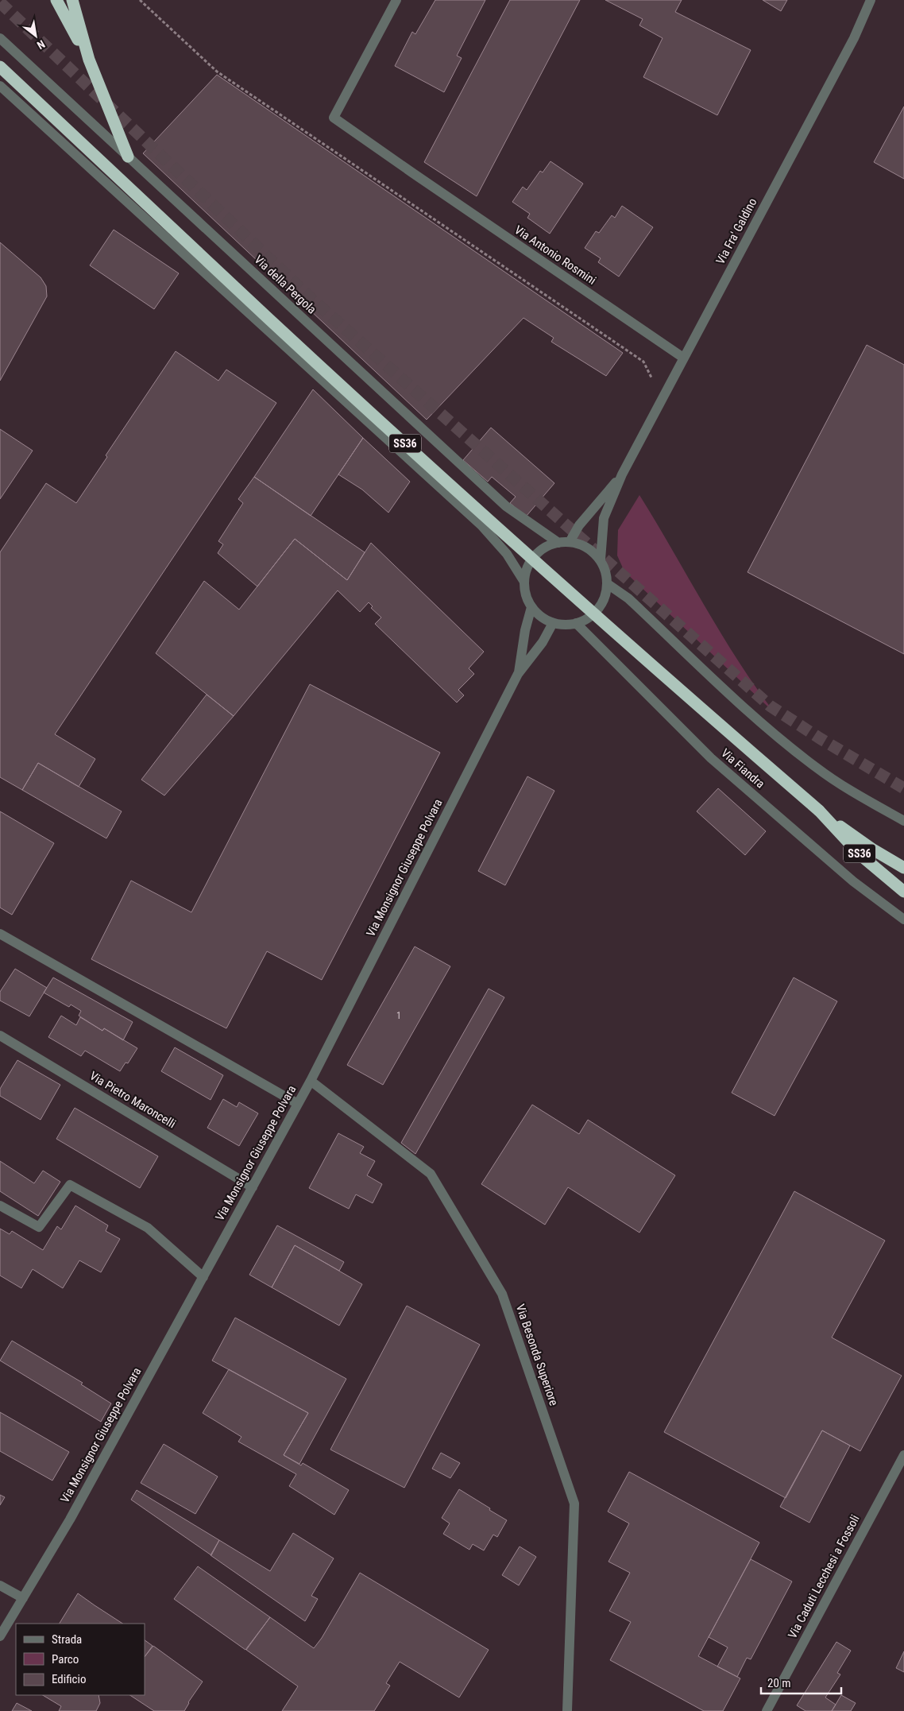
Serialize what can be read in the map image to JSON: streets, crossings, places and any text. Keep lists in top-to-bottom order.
{
  "streets": {
    "highway": ["SS36"],
    "street": [
      "Via Fra' Galdino",
      "Via Antonio Rosmini",
      "Via della Pergola",
      "Via Fiandra",
      "Via Monsignor Giuseppe Polvara",
      "Via Pietro Maroncelli",
      "Via Besonda Superiore",
      "Via Caduti Lecchesi a Fossoli"
    ]
  },
  "crossings": [
    ["Via Fra' Galdino", "Via Antonio Rosmini"],
    ["Via Fra' Galdino", "Via della Pergola"],
    ["Via Fra' Galdino", "Via Fiandra"],
    ["Via Fra' Galdino", "Via Monsignor Giuseppe Polvara"],
    ["Via della Pergola", "Via Fiandra"],
    ["Via della Pergola", "Via Monsignor Giuseppe Polvara"],
    ["Via Fiandra", "Via Monsignor Giuseppe Polvara"],
    ["Via Monsignor Giuseppe Polvara", "Via Pietro Maroncelli"],
    ["Via Monsignor Giuseppe Polvara", "Via Besonda Superiore"]
  ],
  "house_numbers": ["1"],
  "legend": ["Strada", "Parco", "Edificio"],
  "scale_bar": "20 m",
  "north": "bottom right"
}
